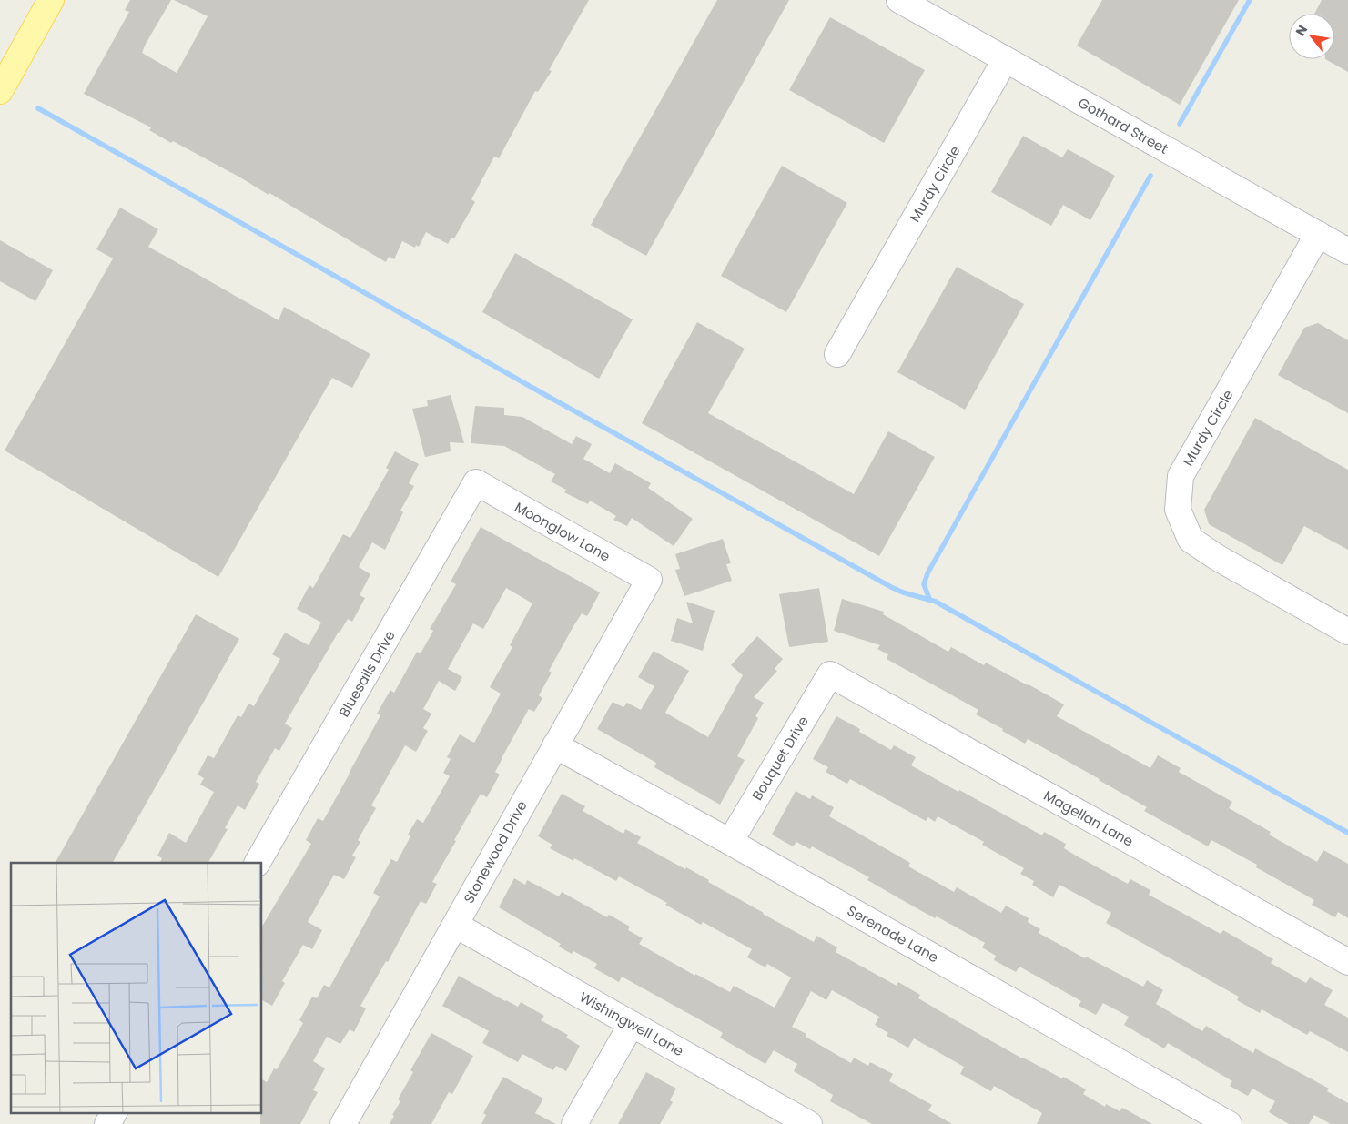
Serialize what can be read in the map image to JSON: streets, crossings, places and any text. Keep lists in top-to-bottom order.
{
  "streets": {
    "street": [
      "Gothard Street",
      "Murdy Circle",
      "Moonglow Lane",
      "Bluesails Drive",
      "Bouquet Drive",
      "Magellan Lane",
      "Stonewood Drive",
      "Serenade Lane",
      "Wishingwell Lane"
    ]
  },
  "crossings": [
    ["Gothard Street", "Murdy Circle"],
    ["Moonglow Lane", "Bluesails Drive"],
    ["Moonglow Lane", "Stonewood Drive"],
    ["Bouquet Drive", "Magellan Lane"],
    ["Bouquet Drive", "Serenade Lane"],
    ["Stonewood Drive", "Serenade Lane"],
    ["Stonewood Drive", "Wishingwell Lane"]
  ],
  "north": "top left"
}
